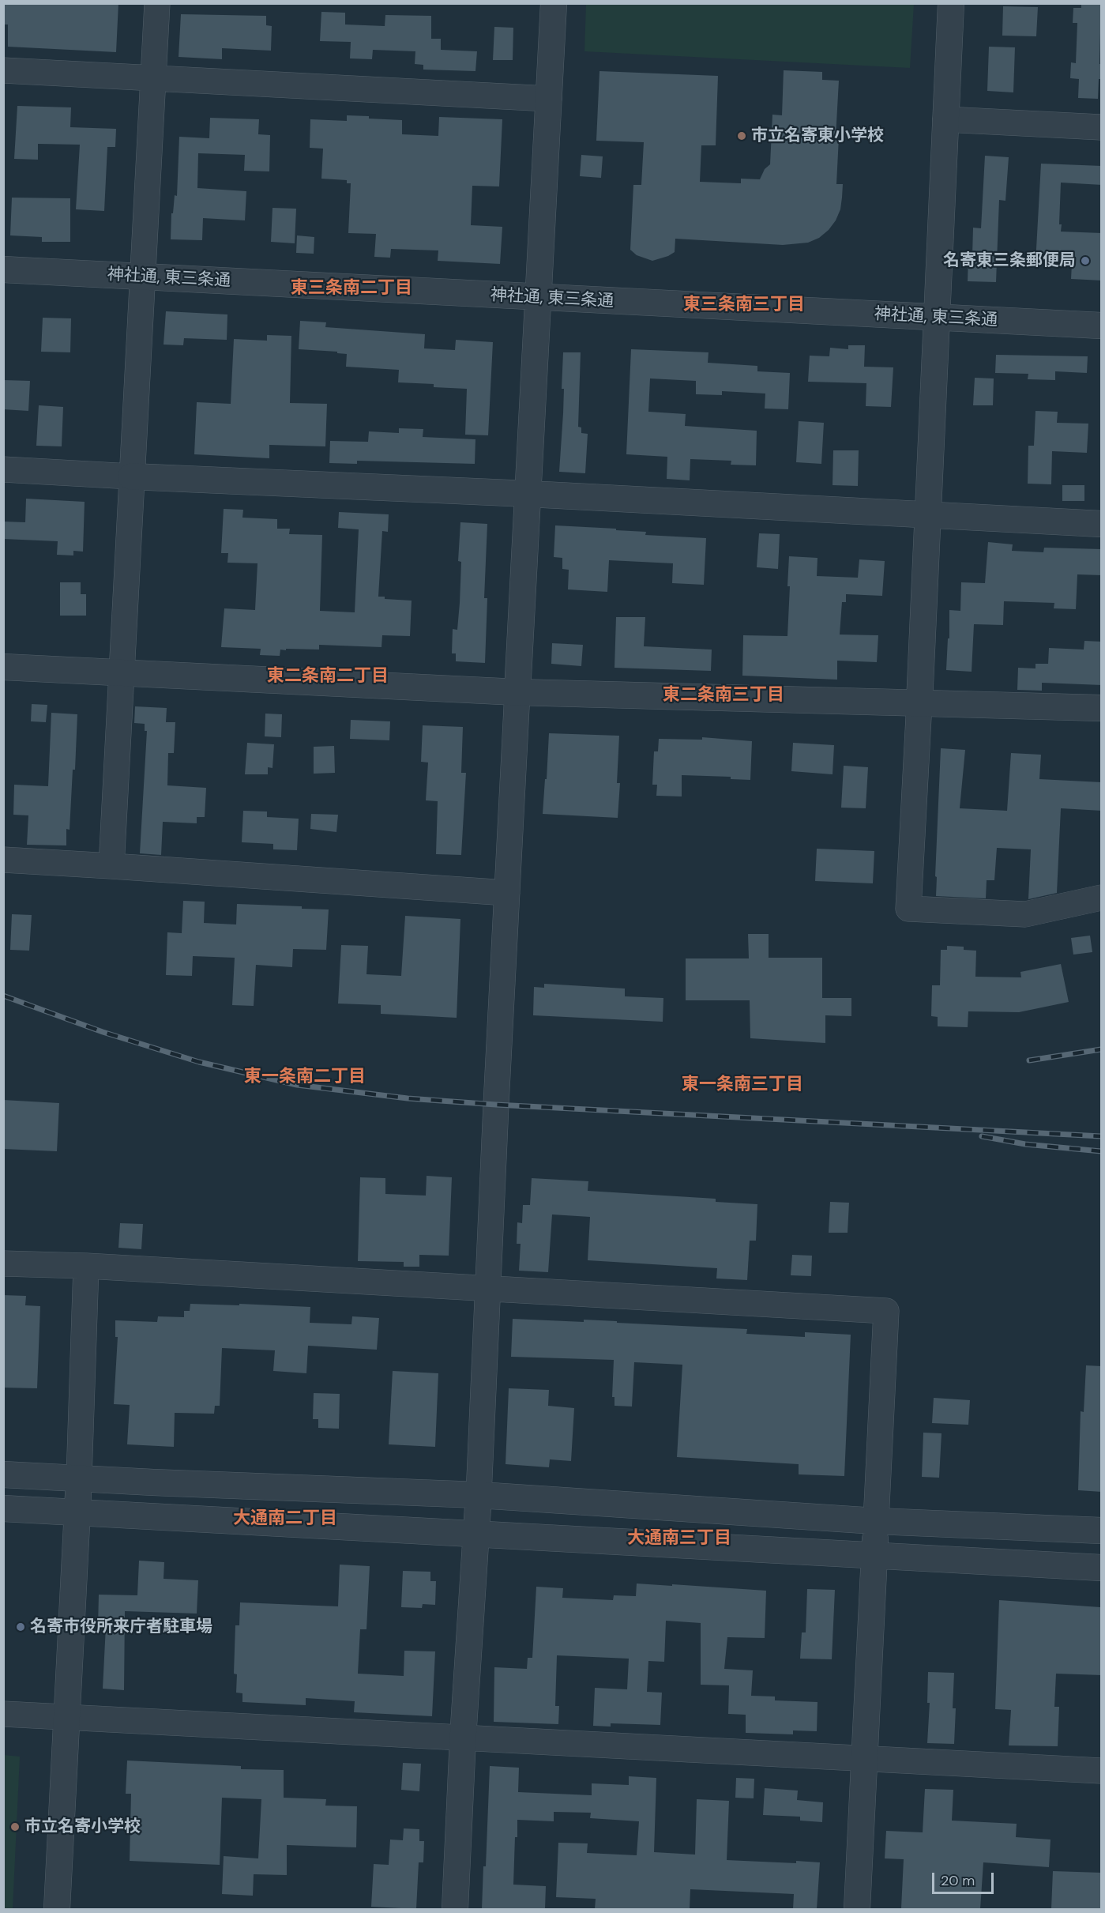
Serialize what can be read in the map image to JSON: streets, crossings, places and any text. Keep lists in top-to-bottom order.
{
  "streets": {
    "street": ["神社通, 東三条通"]
  },
  "districts": [
    "東三条南二丁目",
    "東三条南三丁目",
    "東二条南二丁目",
    "東二条南三丁目",
    "東一条南二丁目",
    "東一条南三丁目",
    "大通南二丁目",
    "大通南三丁目"
  ],
  "places": [
    "市立名寄東小学校",
    "名寄東三条郵便局",
    "名寄市役所来庁者駐車場",
    "市立名寄小学校"
  ],
  "scale_bar": "20 m"
}
